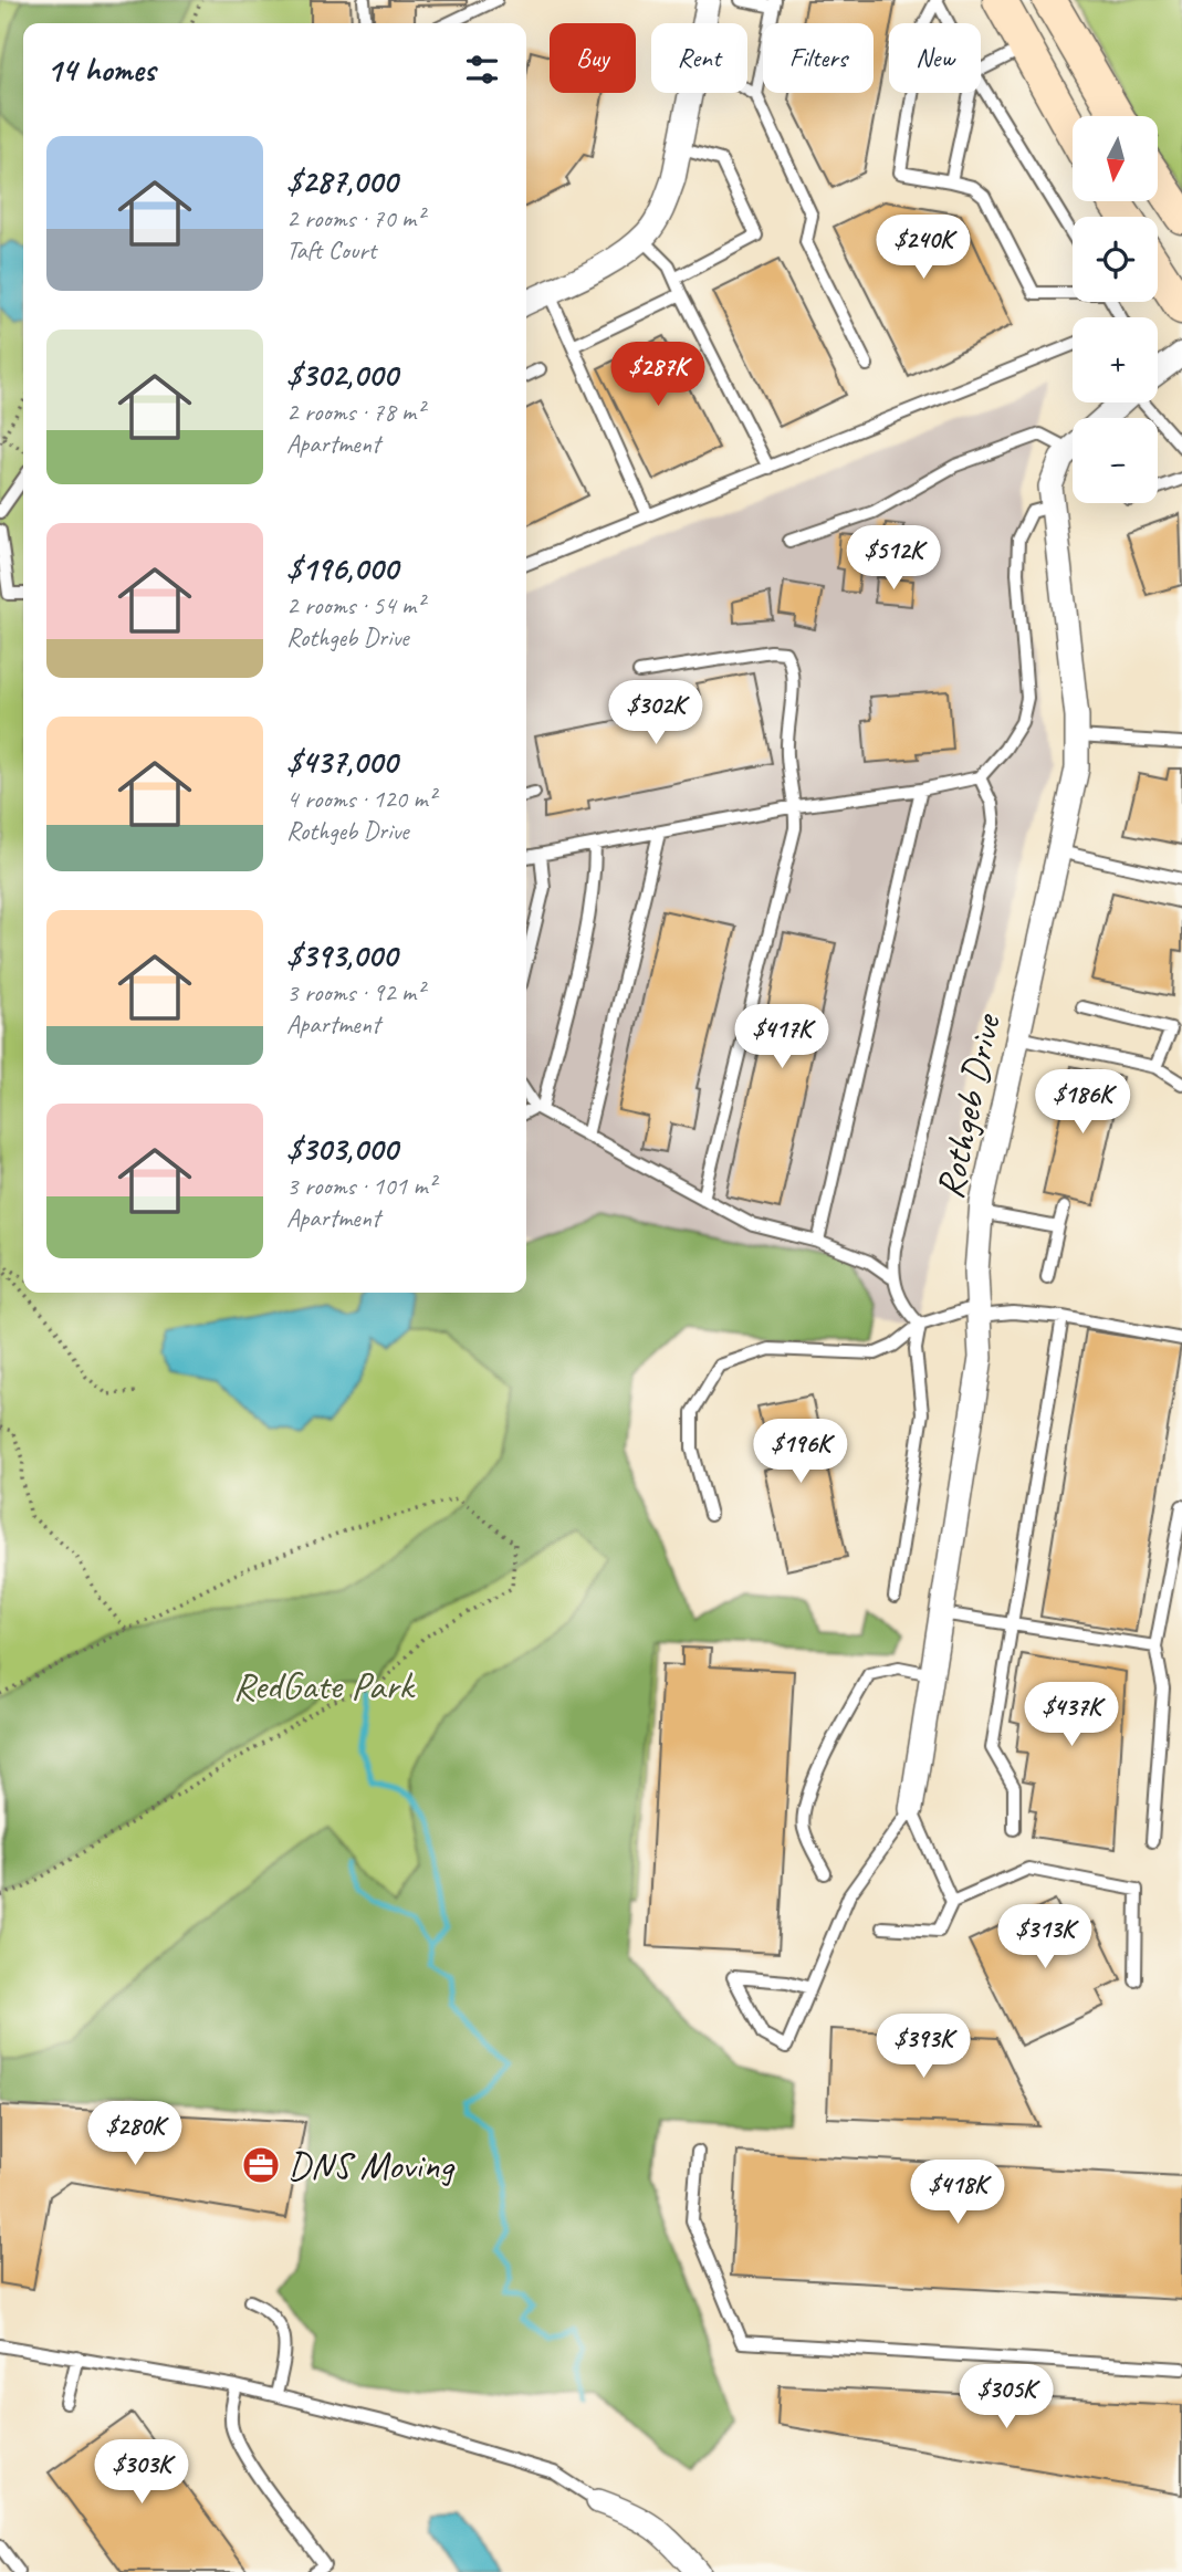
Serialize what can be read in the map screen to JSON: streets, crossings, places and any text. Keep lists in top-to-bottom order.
{
  "streets": {
    "street": ["Rothgeb Drive"]
  },
  "parks": ["RedGate Park"],
  "places": {
    "office": ["DNS Moving"]
  },
  "north": "bottom",
  "page": {
    "chip": [
      "Buy",
      "Rent",
      "Filters",
      "New"
    ],
    "heading": "14 homes",
    "map_buttons": ["+", "−"],
    "list": [
      {
        "name": "$287,000",
        "note": "2 rooms · 70 m² · Taft Court"
      },
      {
        "name": "$302,000",
        "note": "2 rooms · 78 m² · Apartment"
      },
      {
        "name": "$196,000",
        "note": "2 rooms · 54 m² · Rothgeb Drive"
      },
      {
        "name": "$437,000",
        "note": "4 rooms · 120 m² · Rothgeb Drive"
      },
      {
        "name": "$393,000",
        "note": "3 rooms · 92 m² · Apartment"
      },
      {
        "name": "$303,000",
        "note": "3 rooms · 101 m² · Apartment"
      }
    ],
    "price": [
      "$240K",
      "$287K",
      "$512K",
      "$302K",
      "$417K",
      "$186K",
      "$196K",
      "$437K",
      "$313K",
      "$393K",
      "$280K",
      "$418K",
      "$305K",
      "$303K"
    ]
  }
}
